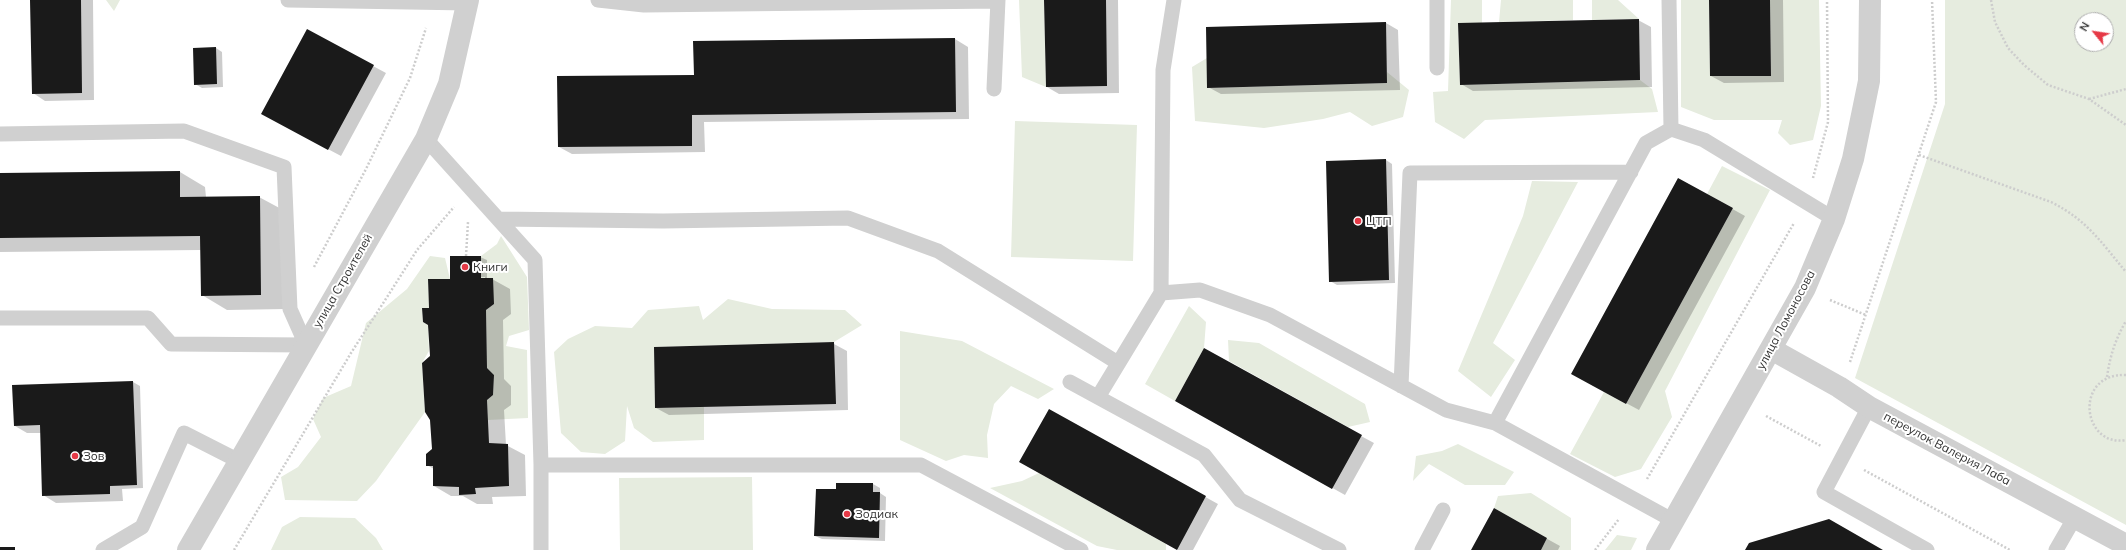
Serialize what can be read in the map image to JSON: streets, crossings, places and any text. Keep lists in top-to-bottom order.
{
  "streets": {
    "street": ["улица Строителей", "улица Ломоносова", "переулок Валерия Лаба"]
  },
  "crossings": [
    ["улица Ломоносова", "переулок Валерия Лаба"]
  ],
  "places": [
    "ЦТП",
    "Книги",
    "Зов",
    "Зодиак"
  ],
  "north": "top left"
}
